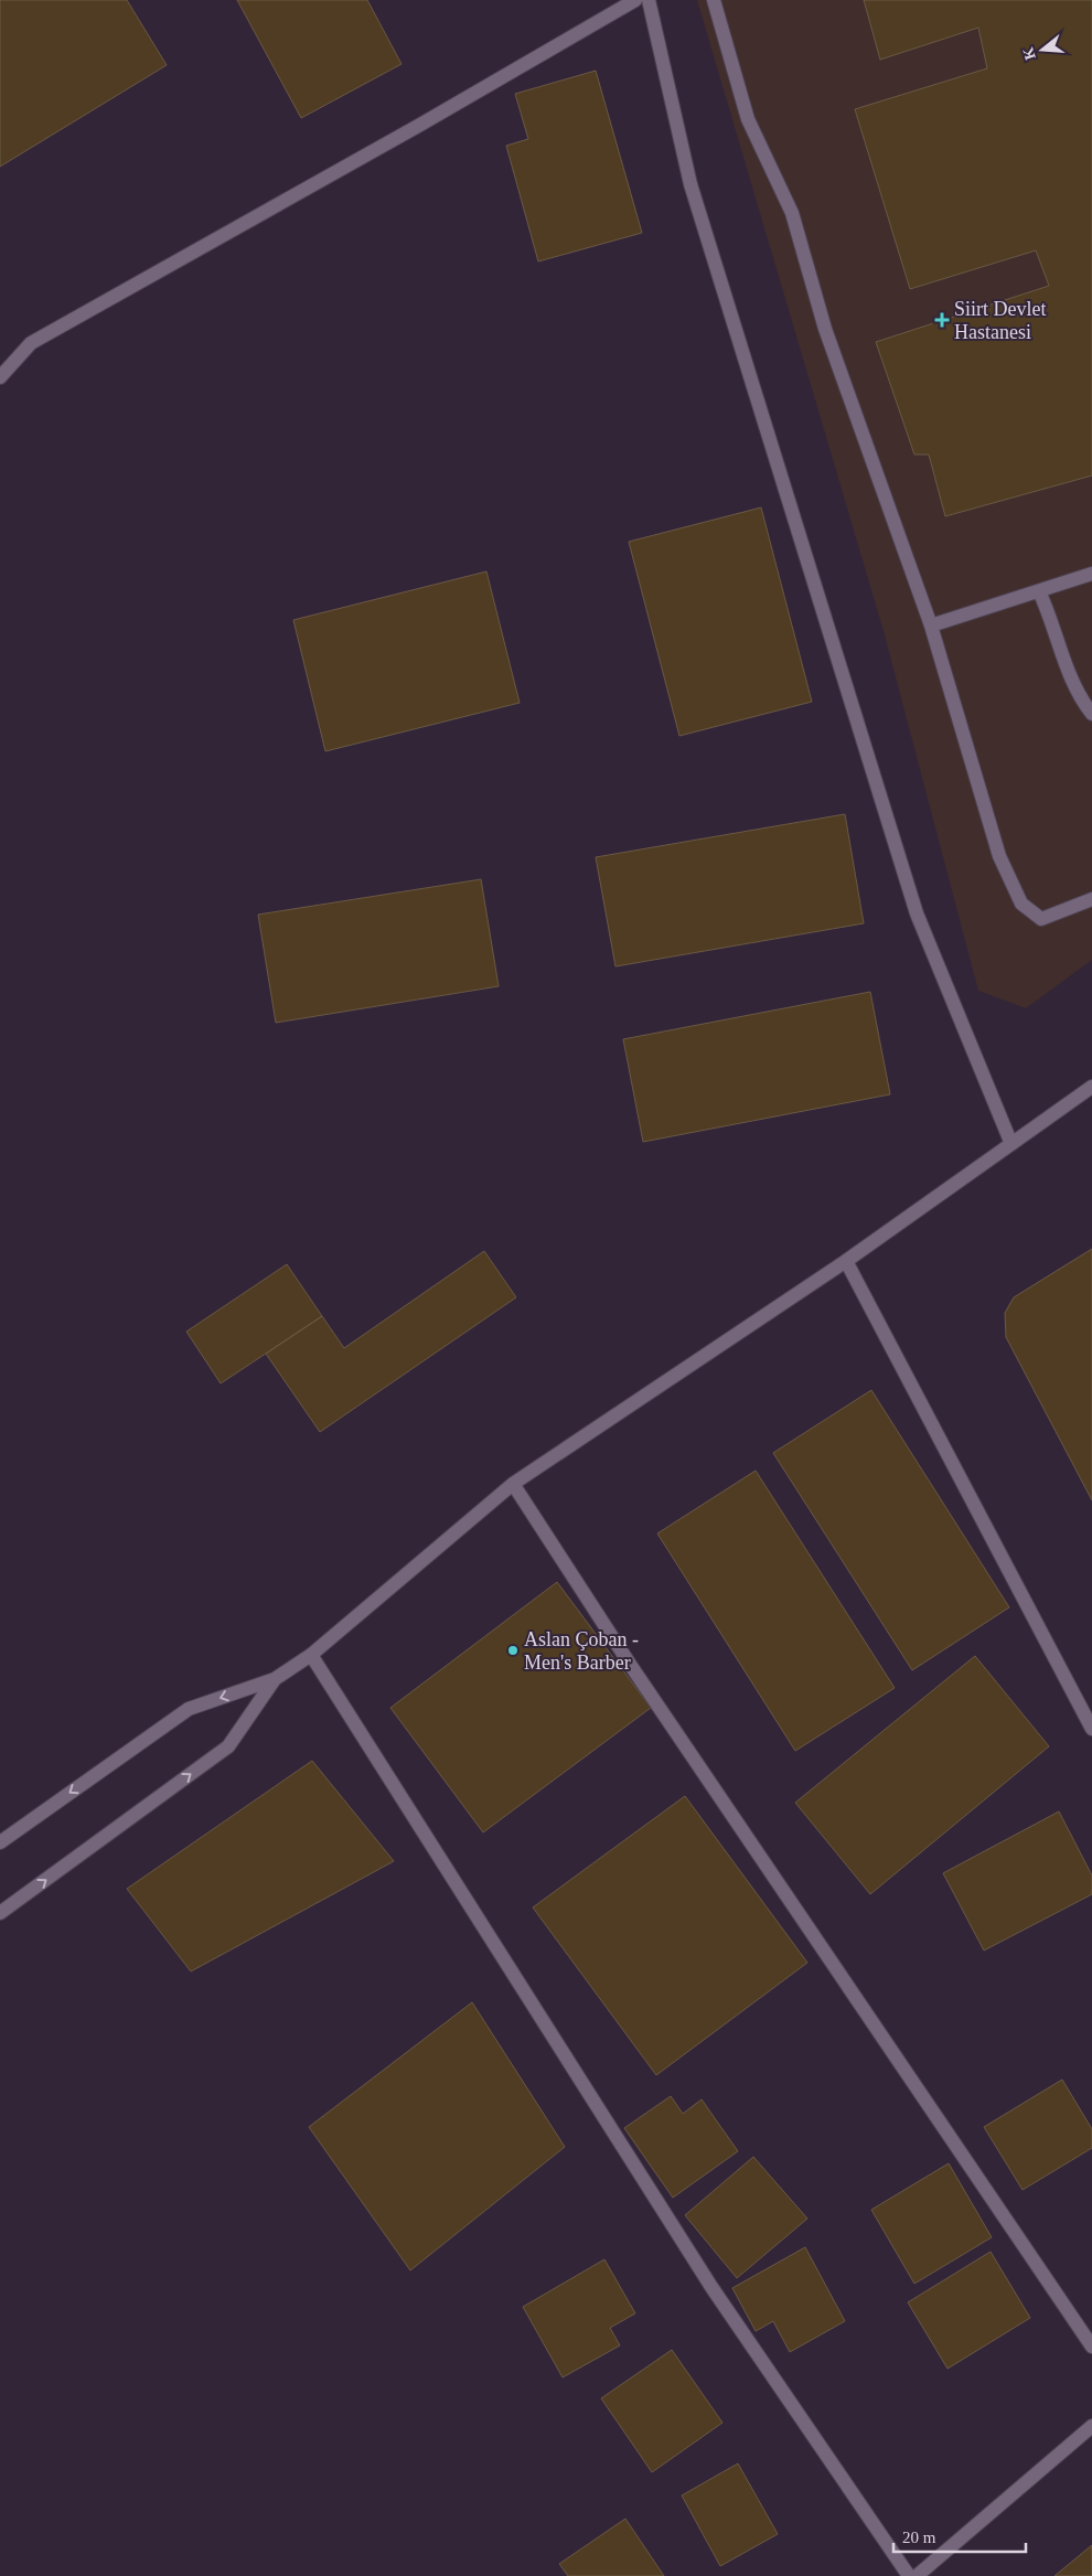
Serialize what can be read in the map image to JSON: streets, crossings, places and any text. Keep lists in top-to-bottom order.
{
  "places": {
    "health": ["Siirt Devlet Hastanesi"],
    "other": ["Aslan Çoban - Men's Barber"]
  },
  "scale_bar": "20 m",
  "north": "left"
}
